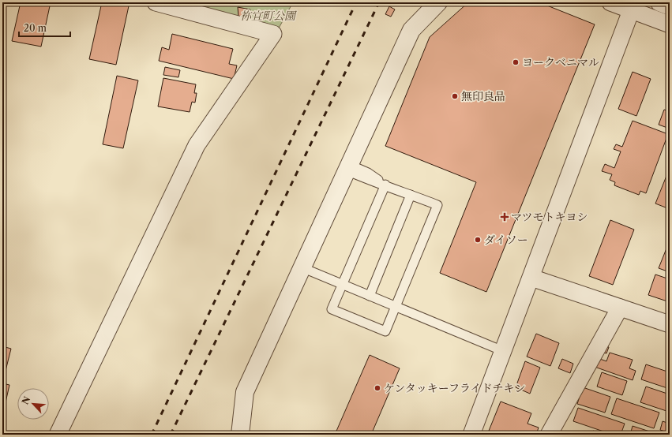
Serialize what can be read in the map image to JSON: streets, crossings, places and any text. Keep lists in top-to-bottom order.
{
  "parks": ["祢宜町公園"],
  "places": {
    "other": [
      "ヨークベニマル",
      "無印良品",
      "ダイソー",
      "ケンタッキーフライドチキン"
    ],
    "health": ["マツモトキヨシ"]
  },
  "scale_bar": "20 m",
  "north": "top left"
}
